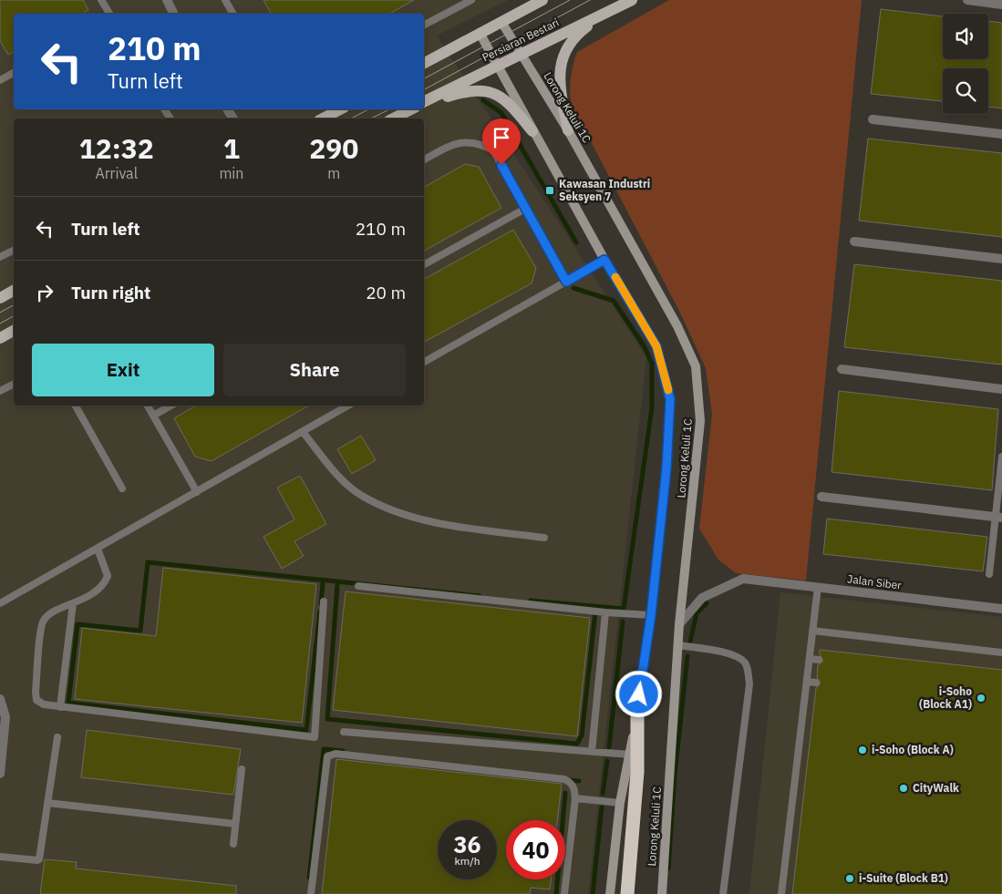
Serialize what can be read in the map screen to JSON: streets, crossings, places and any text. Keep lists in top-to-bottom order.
{
  "streets": {
    "main road": ["Persiaran Bestari"],
    "street": ["Lorong Keluli 1C", "Jalan Siber"]
  },
  "crossings": [
    ["Persiaran Bestari", "Lorong Keluli 1C"],
    ["Lorong Keluli 1C", "Jalan Siber"]
  ],
  "places": {
    "transit": ["Kawasan Industri Seksyen 7"],
    "other": [
      "i-Soho (Block A1)",
      "i-Soho (Block A)",
      "CityWalk",
      "i-Suite (Block B1)"
    ]
  },
  "page": {
    "turn": ["210 m", "Turn left"],
    "eta": [
      "12:32",
      "Arrival",
      "1",
      "min",
      "290",
      "m"
    ],
    "list": [
      {
        "name": "Turn left",
        "value": "210 m"
      },
      {
        "name": "Turn right",
        "value": "20 m"
      }
    ],
    "buttons": ["Exit", "Share"],
    "speed": "36 km/h",
    "limit": "40"
  }
}
